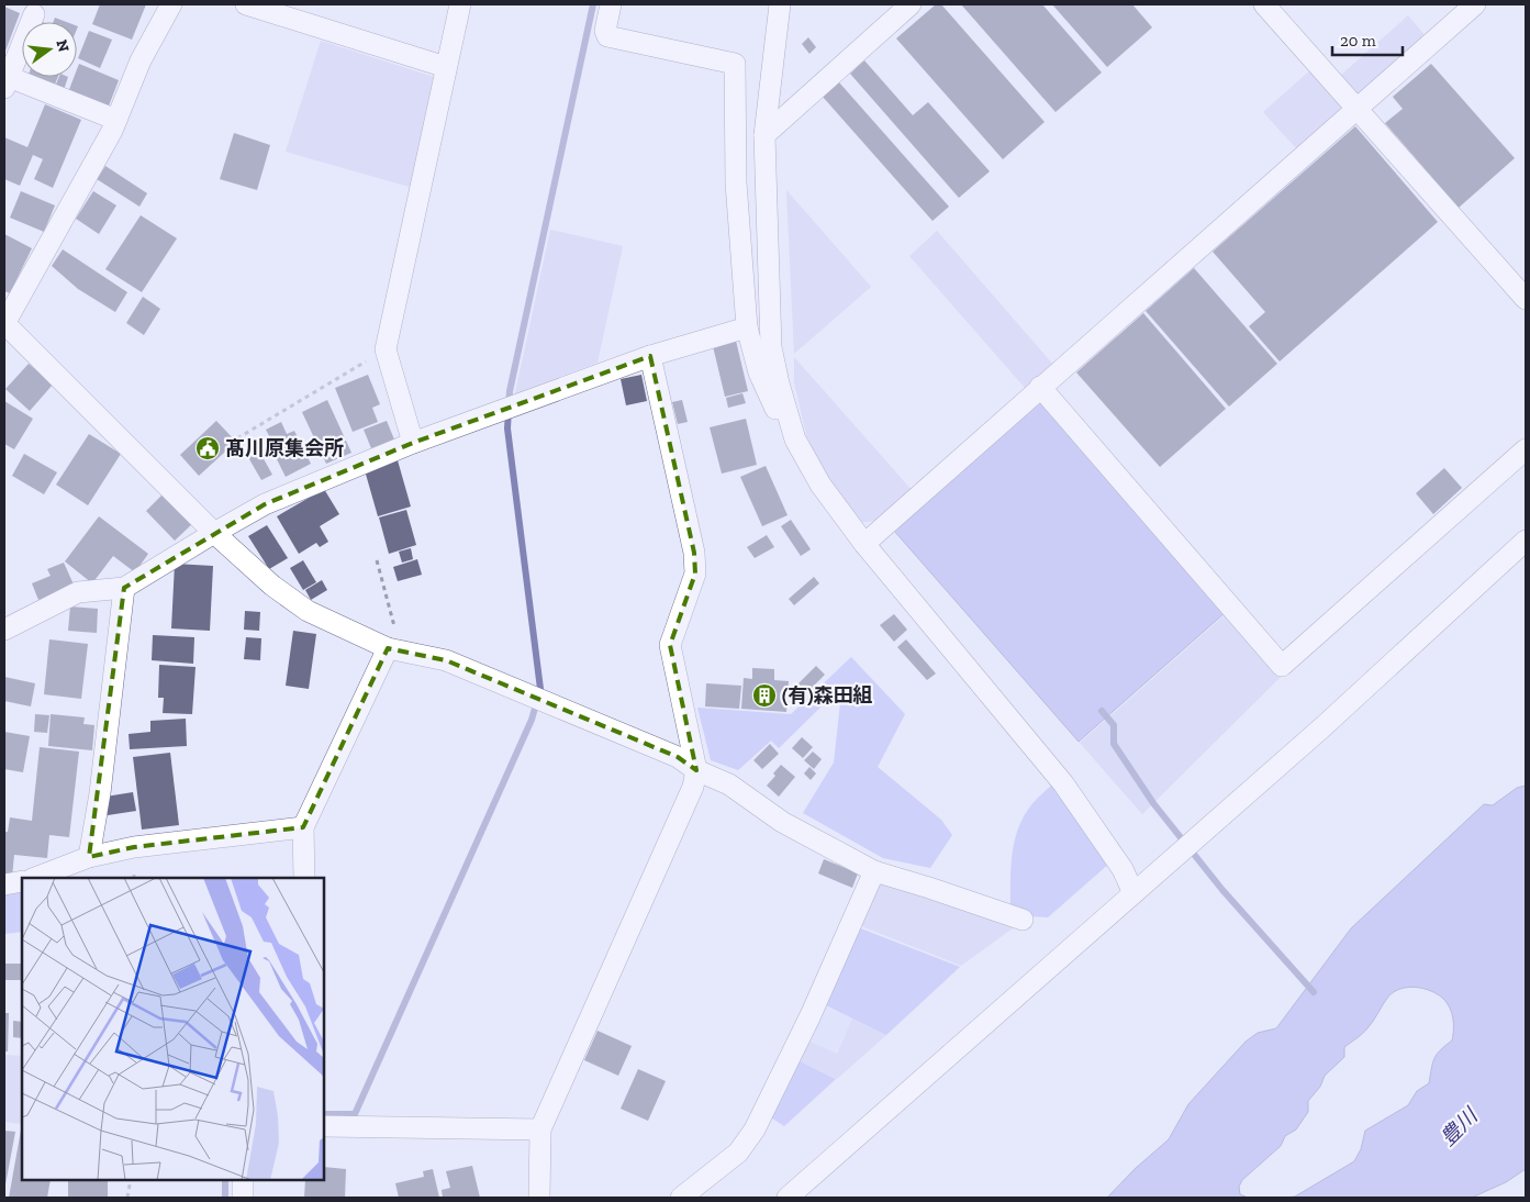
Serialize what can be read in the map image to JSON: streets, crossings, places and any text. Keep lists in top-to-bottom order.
{
  "water": ["豊川"],
  "places": {
    "public building": ["髙川原集会所"],
    "building": ["(有)森田組"]
  },
  "scale_bar": "20 m",
  "north": "right"
}
